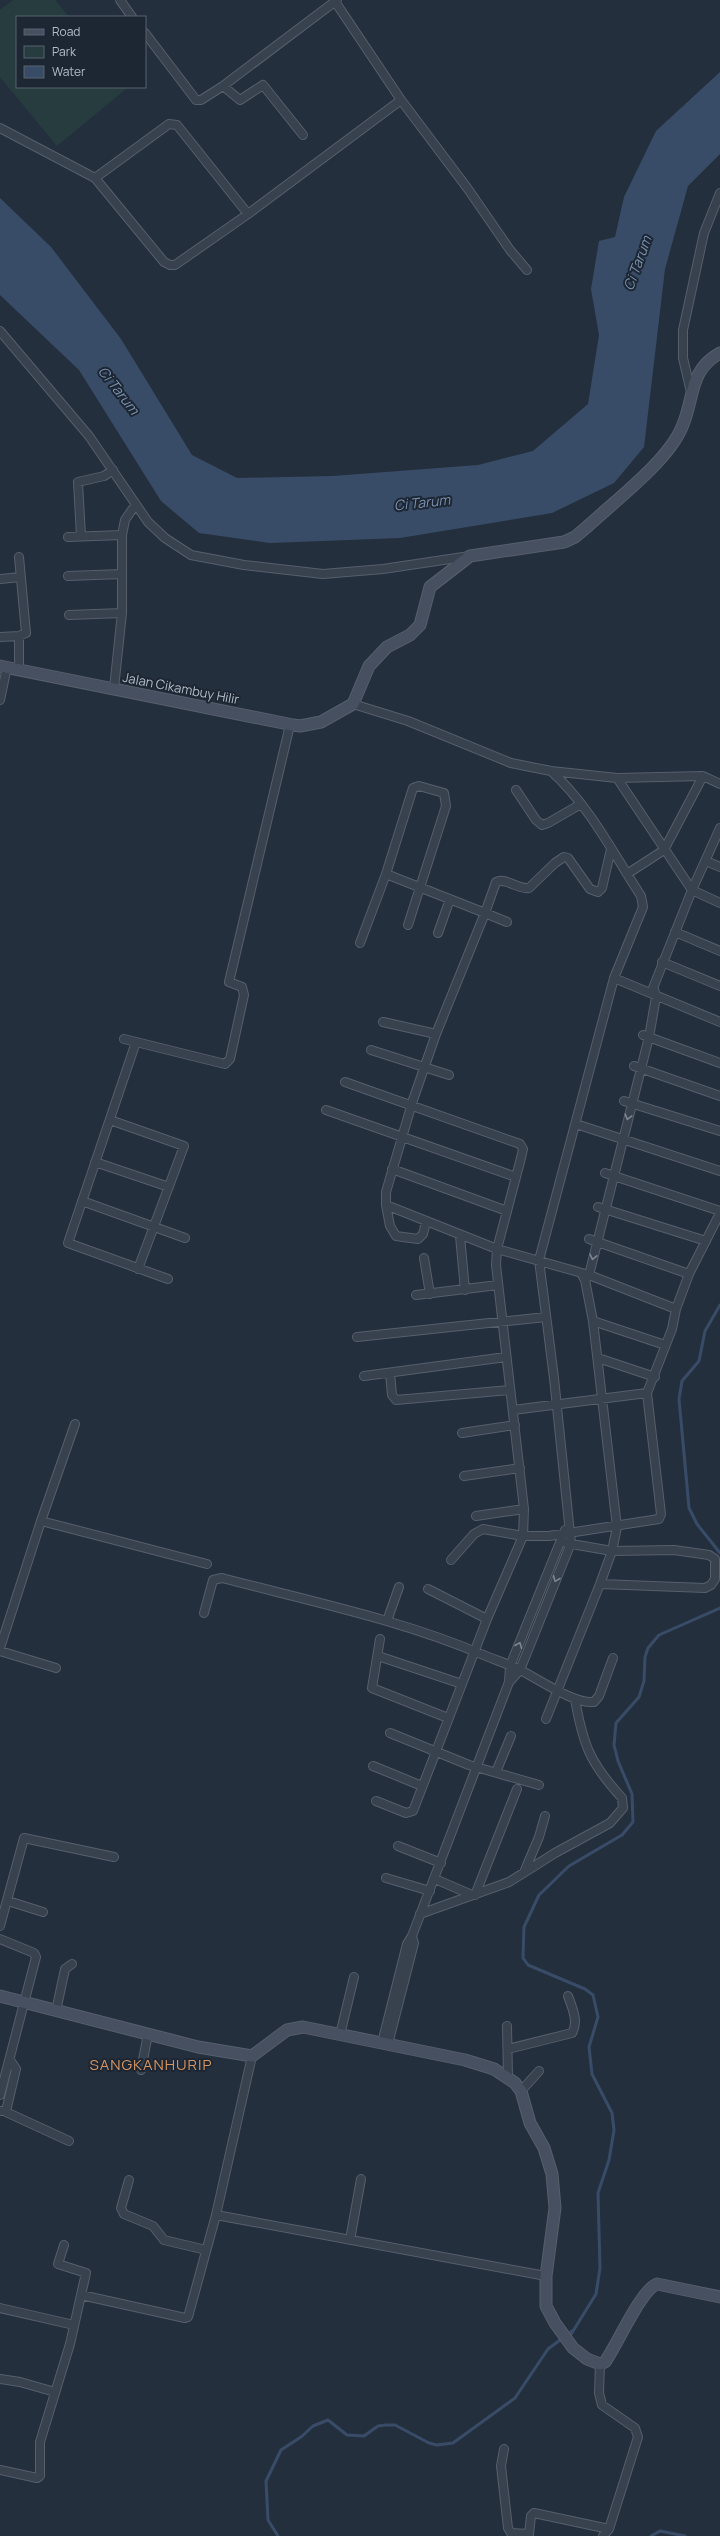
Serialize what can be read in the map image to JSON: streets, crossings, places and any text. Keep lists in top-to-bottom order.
{
  "streets": {
    "street": ["Jalan Cikambuy Hilir"]
  },
  "districts": ["SANGKANHURIP"],
  "water": ["Ci Tarum"],
  "legend": ["Road", "Park", "Water"]
}
